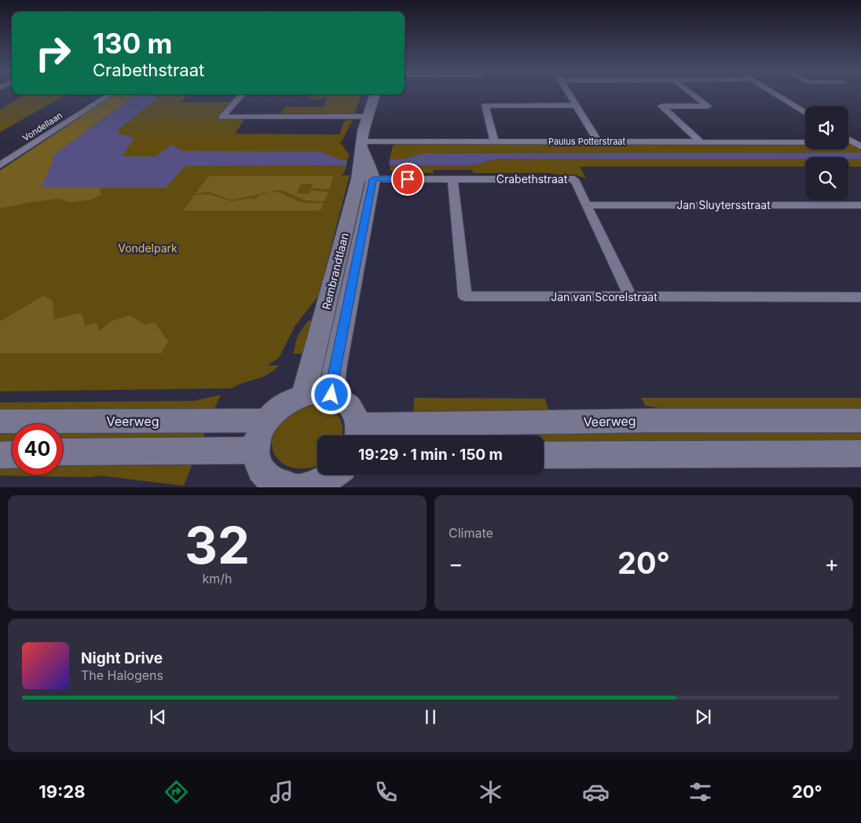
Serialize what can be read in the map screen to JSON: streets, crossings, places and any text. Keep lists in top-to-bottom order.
{
  "streets": {
    "street": [
      "Vondellaan",
      "Paulus Potterstraat",
      "Crabethstraat",
      "Jan Sluytersstraat",
      "Rembrandtlaan",
      "Jan van Scorelstraat",
      "Veerweg"
    ]
  },
  "crossings": [
    ["Paulus Potterstraat", "Crabethstraat"],
    ["Paulus Potterstraat", "Rembrandtlaan"],
    ["Crabethstraat", "Jan Sluytersstraat"],
    ["Crabethstraat", "Rembrandtlaan"],
    ["Crabethstraat", "Jan van Scorelstraat"]
  ],
  "parks": ["Vondelpark"],
  "page": {
    "turn": ["130 m", "Crabethstraat"],
    "limit": "40",
    "trip": "19:29 · 1 min · 150 m",
    "tile": [
      ["32", "km/h"],
      "Climate"
    ],
    "heat": ["−", "20°", "+"],
    "song": ["Night Drive", "The Halogens"],
    "tabs": ["19:28", "20°"]
  }
}
